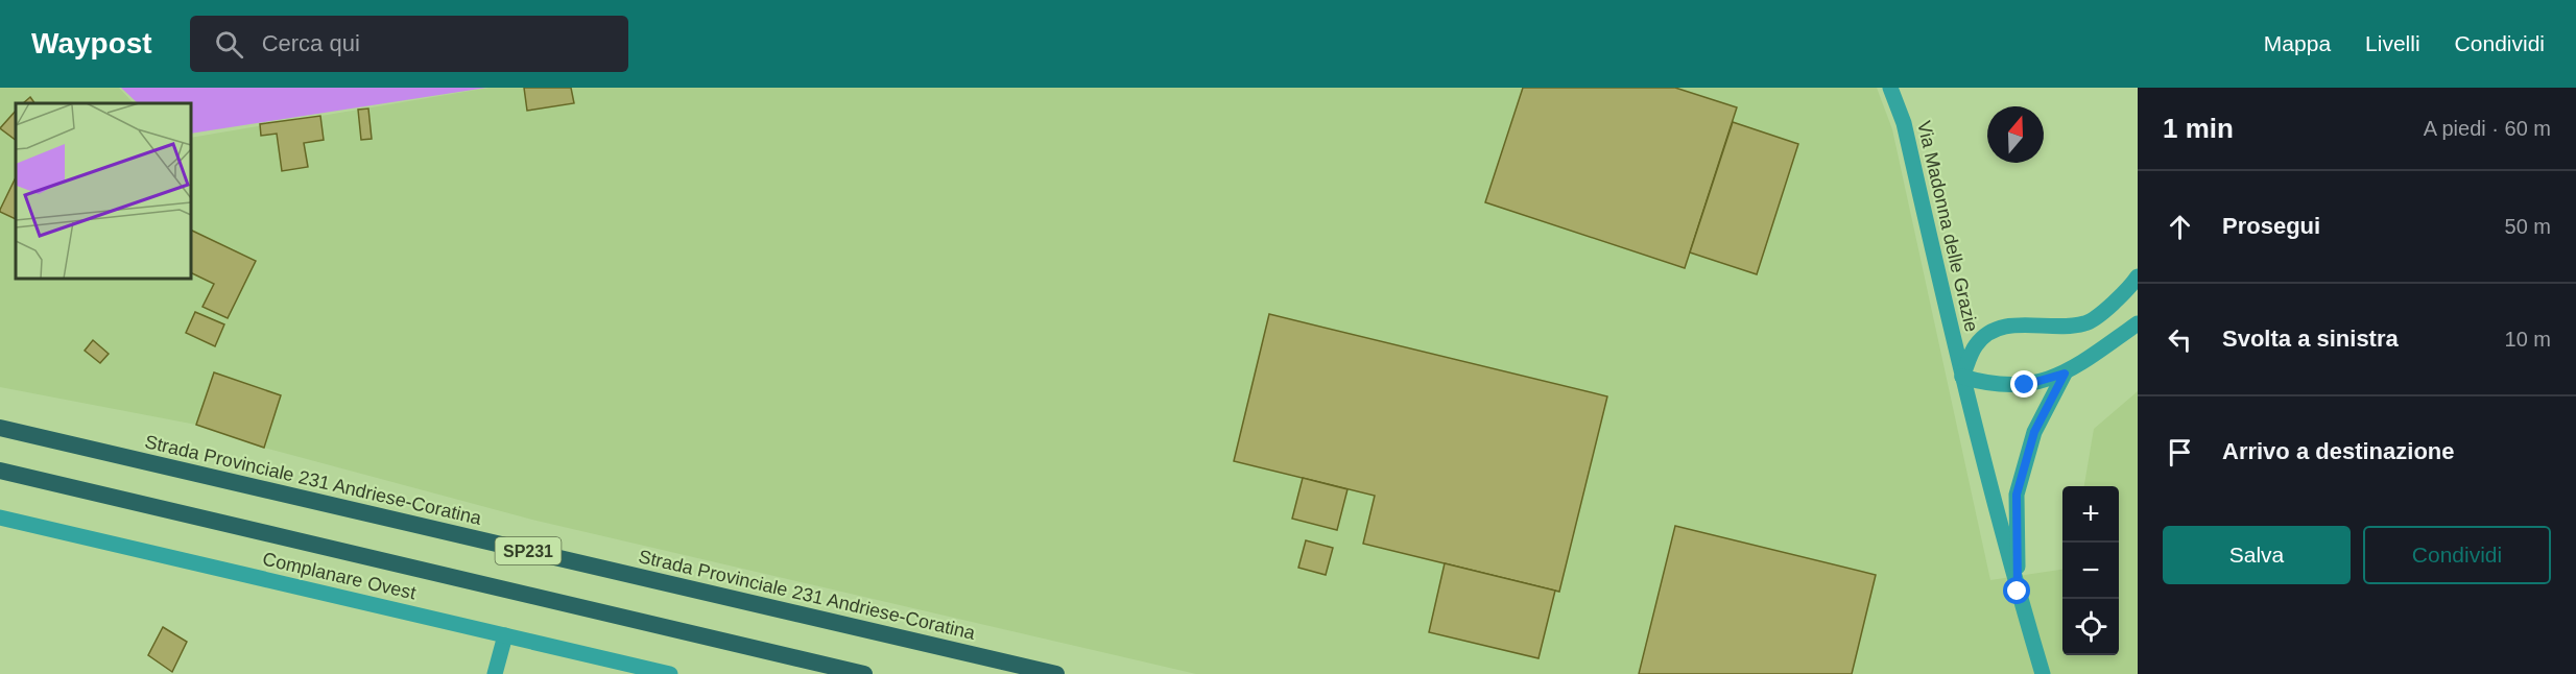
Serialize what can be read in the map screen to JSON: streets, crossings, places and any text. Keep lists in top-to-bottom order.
{
  "streets": {
    "highway": ["Strada Provinciale 231 Andriese-Coratina", "SP231"],
    "street": ["Via Madonna delle Grazie", "Complanare Ovest"]
  },
  "north": "top",
  "page": {
    "header": "Waypost",
    "search": "Cerca qui",
    "nav": ["Mappa", "Livelli", "Condividi"],
    "heading": ["1 min", "A piedi · 60 m"],
    "list": [
      ["Prosegui", "50 m"],
      ["Svolta a sinistra", "10 m"],
      "Arrivo a destinazione"
    ],
    "map_buttons": ["+", "−"],
    "buttons": ["Salva", "Condividi"]
  }
}
